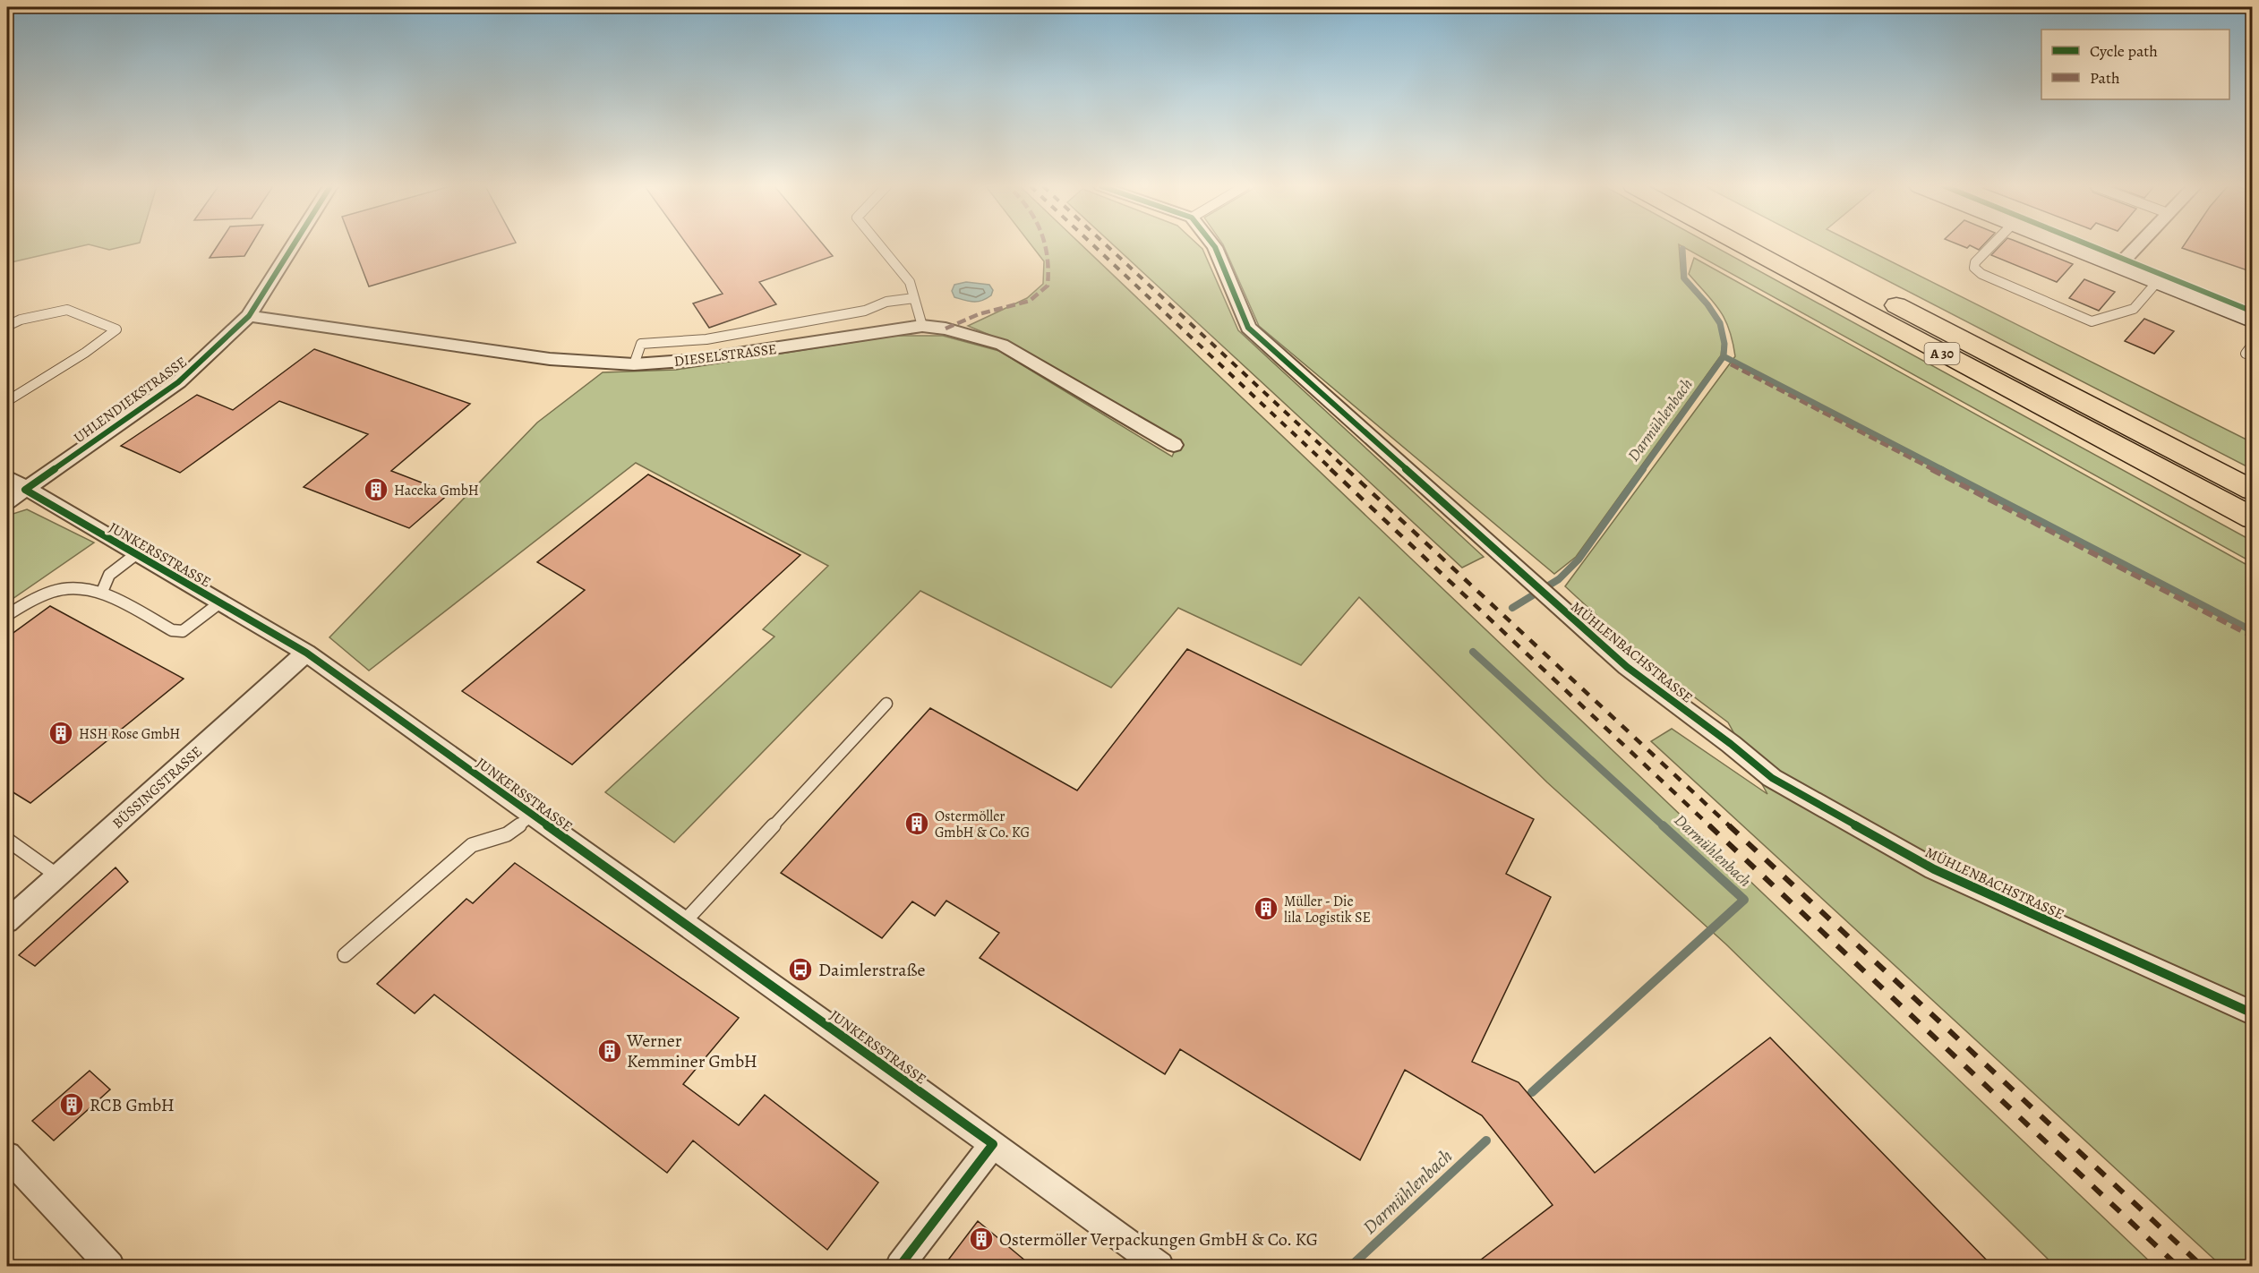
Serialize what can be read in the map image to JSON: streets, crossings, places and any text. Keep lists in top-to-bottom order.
{
  "streets": {
    "highway": ["A 30"],
    "street": [
      "DIESELSTRASSE",
      "UHLENDIEKSTRASSE",
      "JUNKERSSTRASSE",
      "MÜHLENBACHSTRASSE",
      "BÜSSINGSTRASSE"
    ]
  },
  "crossings": [
    ["DIESELSTRASSE", "UHLENDIEKSTRASSE"],
    ["UHLENDIEKSTRASSE", "JUNKERSSTRASSE"],
    ["JUNKERSSTRASSE", "BÜSSINGSTRASSE"]
  ],
  "water": ["Darmühlenbach"],
  "places": {
    "building": [
      "Haceka GmbH",
      "HSH Rose GmbH",
      "Ostermöller GmbH & Co. KG",
      "Müller - Die lila Logistik SE",
      "Werner Kemminer GmbH",
      "RCB GmbH",
      "Ostermöller Verpackungen GmbH & Co. KG"
    ],
    "bus stop": ["Daimlerstraße"]
  },
  "legend": ["Cycle path", "Path"]
}
